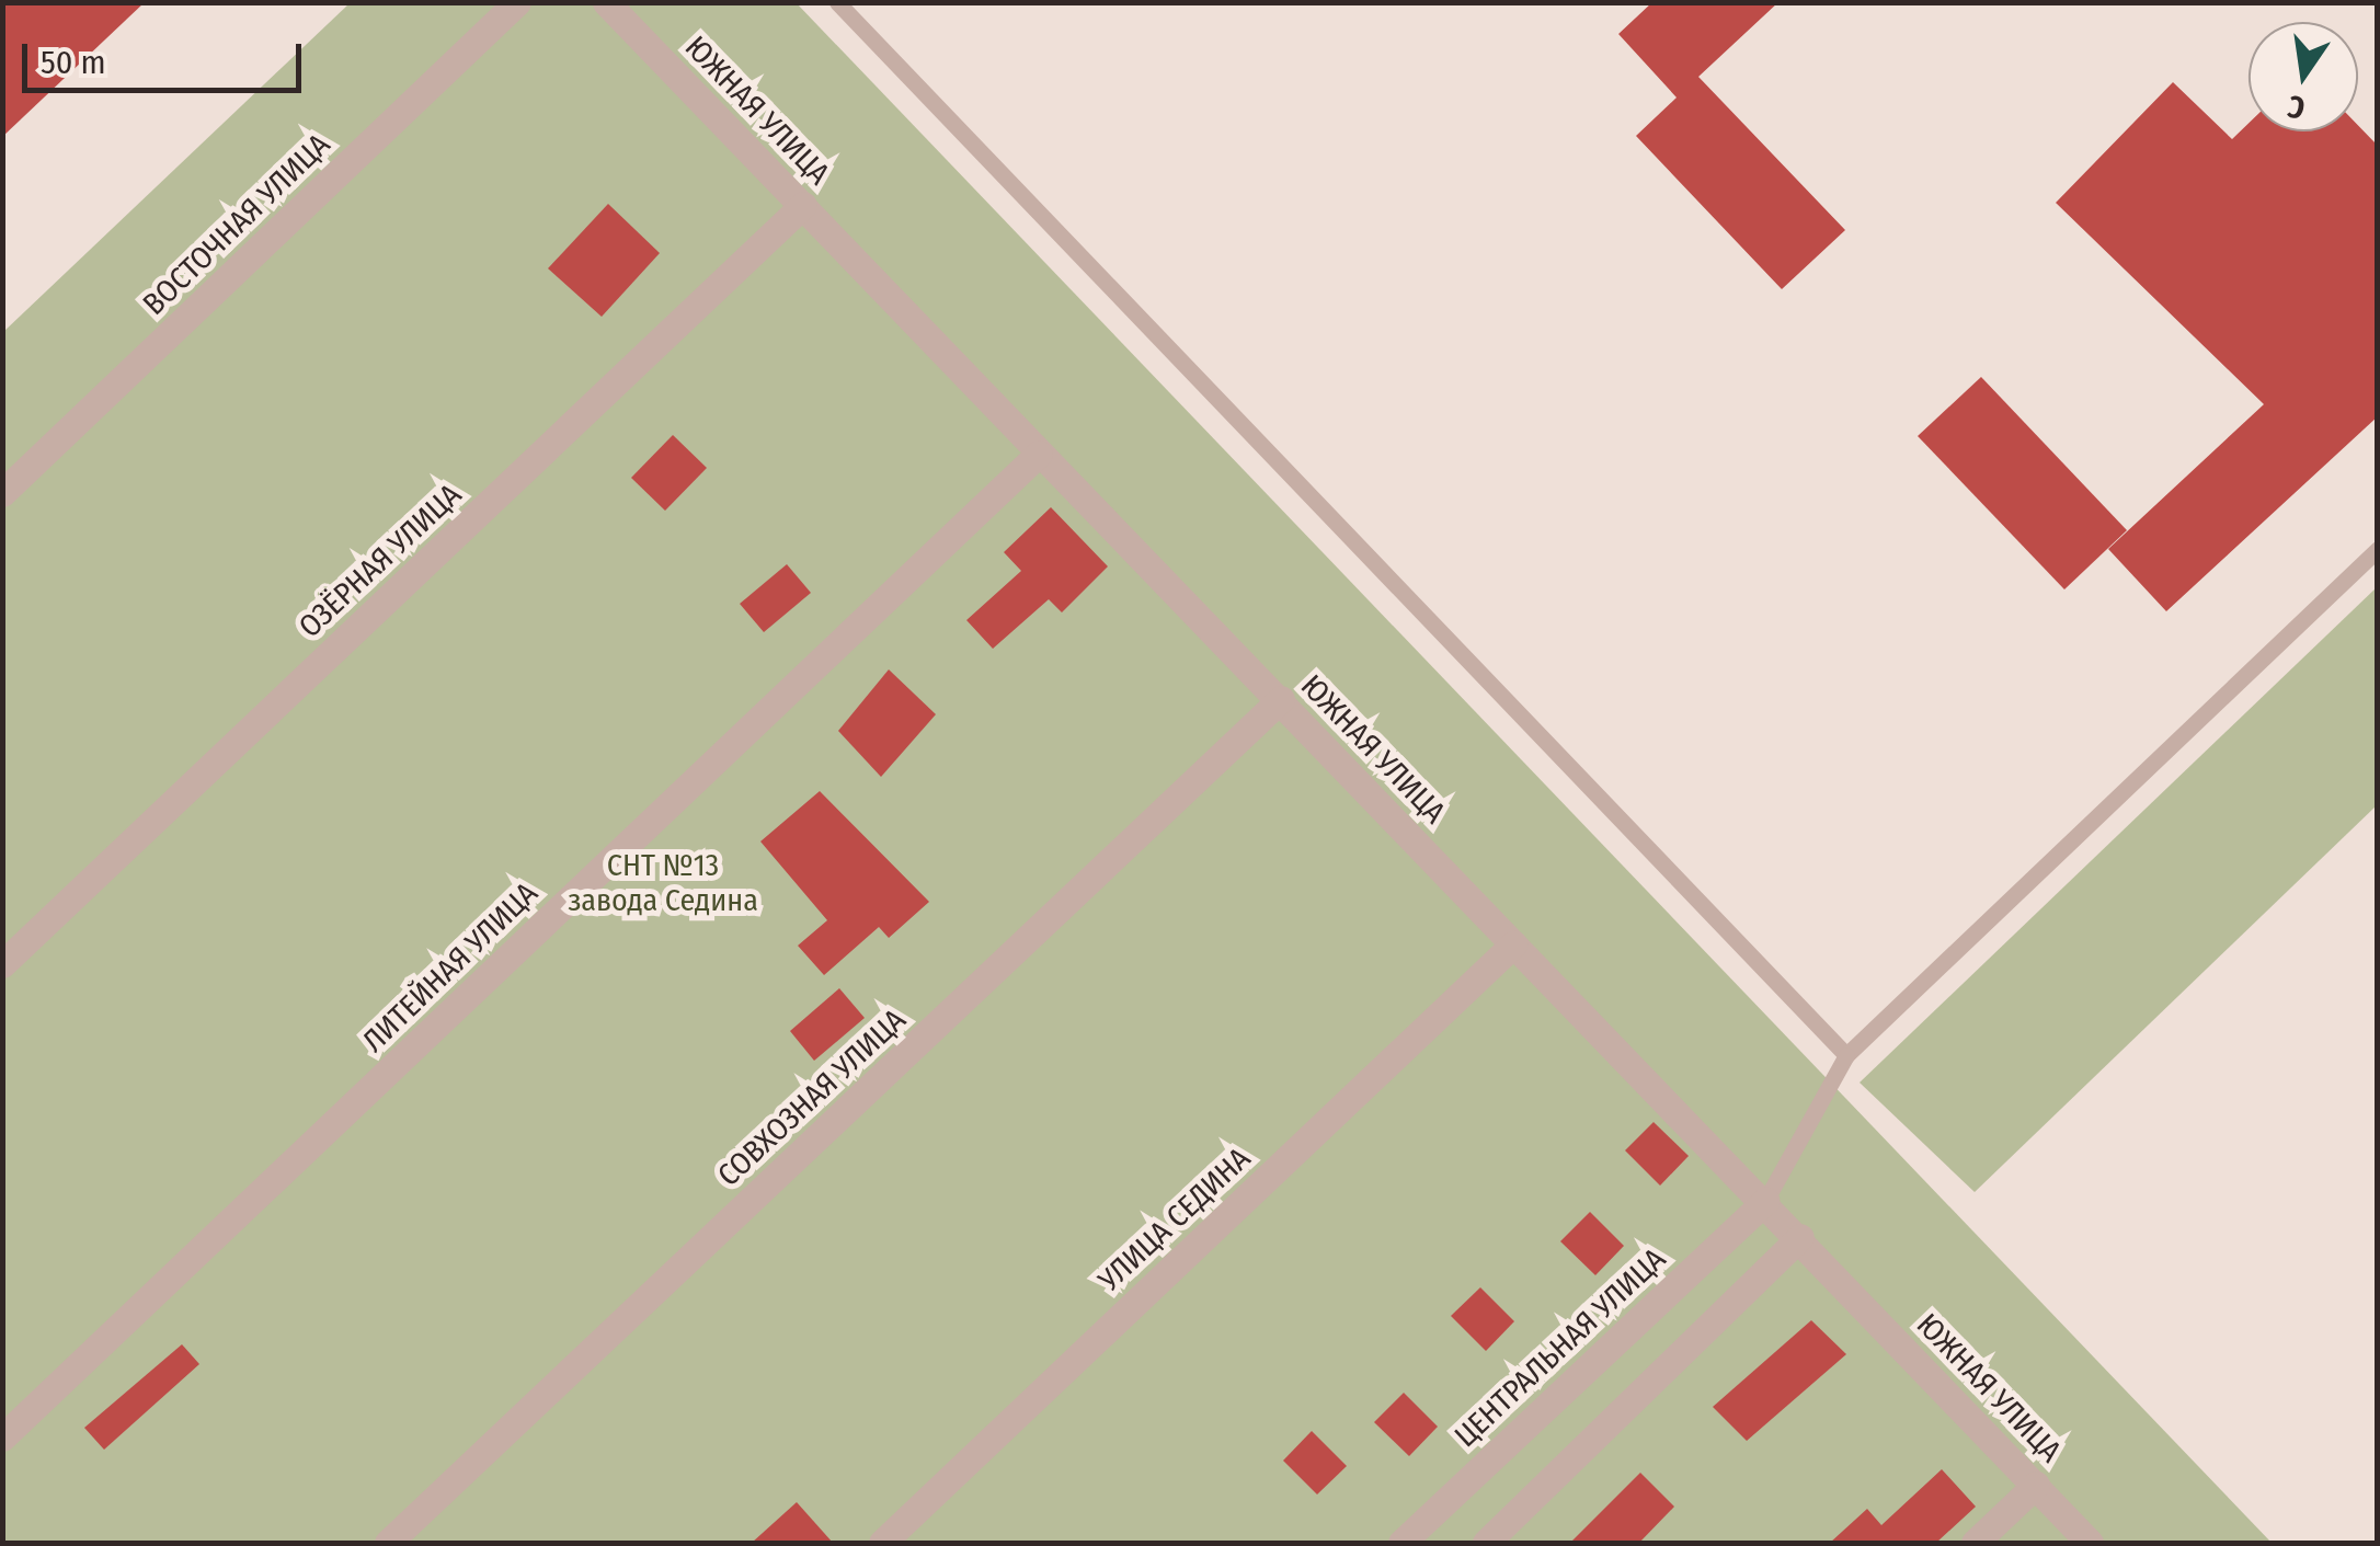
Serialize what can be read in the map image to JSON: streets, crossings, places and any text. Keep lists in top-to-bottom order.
{
  "streets": {
    "street": [
      "ЮЖНАЯ УЛИЦА",
      "ВОСТОЧНАЯ УЛИЦА",
      "ОЗЁРНАЯ УЛИЦА",
      "ЛИТЕЙНАЯ УЛИЦА",
      "СОВХОЗНАЯ УЛИЦА",
      "УЛИЦА СЕДИНА",
      "ЦЕНТРАЛЬНАЯ УЛИЦА"
    ]
  },
  "crossings": [
    ["ЮЖНАЯ УЛИЦА", "ОЗЁРНАЯ УЛИЦА"],
    ["ЮЖНАЯ УЛИЦА", "ЛИТЕЙНАЯ УЛИЦА"],
    ["ЮЖНАЯ УЛИЦА", "СОВХОЗНАЯ УЛИЦА"],
    ["ЮЖНАЯ УЛИЦА", "УЛИЦА СЕДИНА"],
    ["ЮЖНАЯ УЛИЦА", "ЦЕНТРАЛЬНАЯ УЛИЦА"]
  ],
  "parks": ["СНТ №13 завода Седина"],
  "scale_bar": "50 m",
  "north": "bottom"
}
